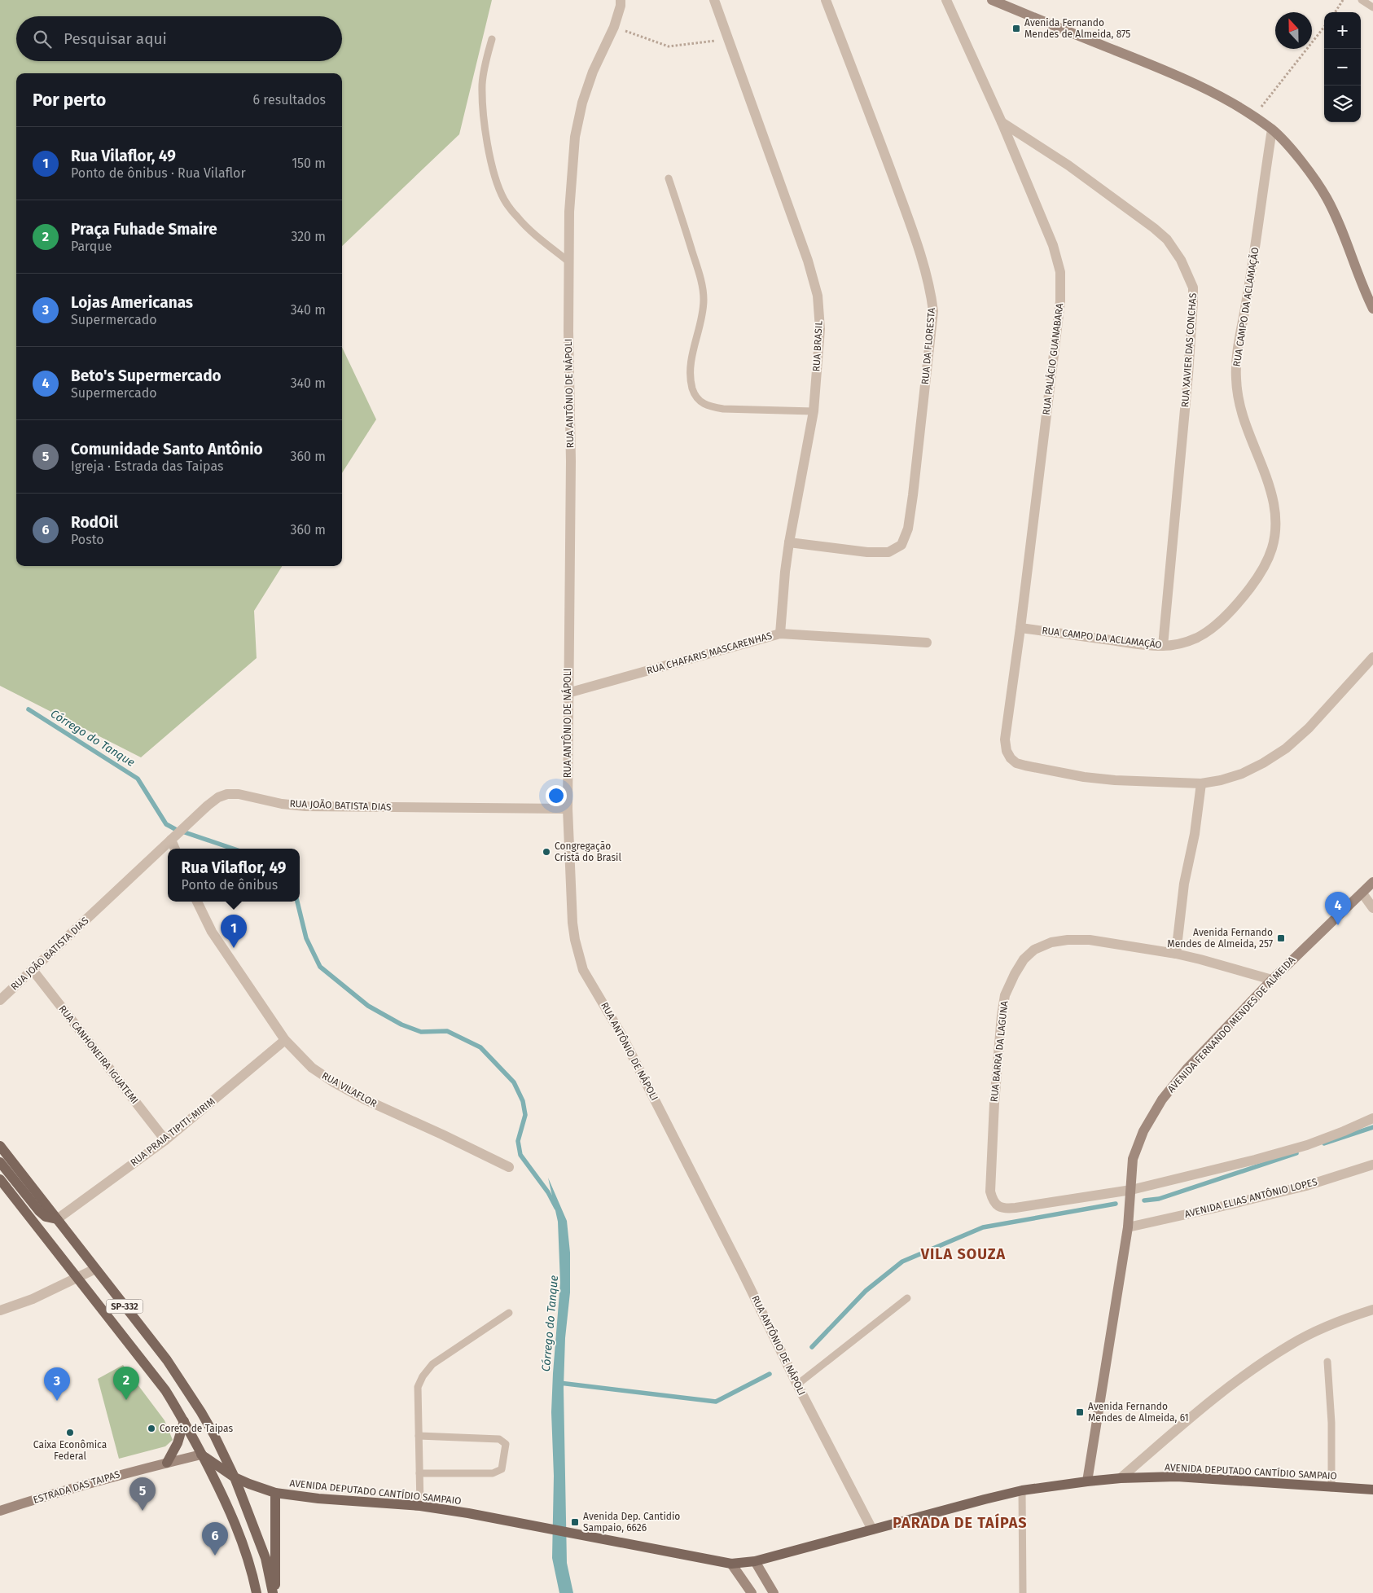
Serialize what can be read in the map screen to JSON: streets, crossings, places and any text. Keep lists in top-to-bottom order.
{
  "streets": {
    "main road": ["SP-332", "AVENIDA DEPUTADO CANTÍDIO SAMPAIO"],
    "street": [
      "RUA CAMPO DA ACLAMAÇÃO",
      "RUA BRASIL",
      "RUA DA FLORESTA",
      "RUA XAVIER DAS CONCHAS",
      "RUA PALÁCIO GUANABARA",
      "RUA ANTÔNIO DE NÁPOLI",
      "RUA CHAFARIS MASCARENHAS",
      "RUA JOÃO BATISTA DIAS",
      "AVENIDA FERNANDO MENDES DE ALMEIDA",
      "RUA BARRA DA LAGUNA",
      "RUA CANHONEIRA IGUATEMI",
      "RUA VILAFLOR",
      "RUA PRAIA TIPITI-MIRIM",
      "AVENIDA ELIAS ANTÔNIO LOPES",
      "ESTRADA DAS TAIPAS"
    ]
  },
  "crossings": [
    ["RUA CAMPO DA ACLAMAÇÃO", "RUA XAVIER DAS CONCHAS"],
    ["RUA CAMPO DA ACLAMAÇÃO", "RUA PALÁCIO GUANABARA"],
    ["RUA BRASIL", "RUA DA FLORESTA"],
    ["RUA BRASIL", "RUA CHAFARIS MASCARENHAS"],
    ["RUA XAVIER DAS CONCHAS", "RUA PALÁCIO GUANABARA"],
    ["RUA ANTÔNIO DE NÁPOLI", "RUA CHAFARIS MASCARENHAS"],
    ["RUA ANTÔNIO DE NÁPOLI", "RUA JOÃO BATISTA DIAS"],
    ["RUA ANTÔNIO DE NÁPOLI", "AVENIDA DEPUTADO CANTÍDIO SAMPAIO"],
    ["RUA JOÃO BATISTA DIAS", "RUA CANHONEIRA IGUATEMI"],
    ["AVENIDA FERNANDO MENDES DE ALMEIDA", "RUA BARRA DA LAGUNA"],
    ["AVENIDA FERNANDO MENDES DE ALMEIDA", "AVENIDA ELIAS ANTÔNIO LOPES"],
    ["AVENIDA FERNANDO MENDES DE ALMEIDA", "AVENIDA DEPUTADO CANTÍDIO SAMPAIO"],
    ["RUA CANHONEIRA IGUATEMI", "RUA PRAIA TIPITI-MIRIM"],
    ["RUA VILAFLOR", "RUA PRAIA TIPITI-MIRIM"],
    ["RUA PRAIA TIPITI-MIRIM", "SP-332"],
    ["SP-332", "AVENIDA DEPUTADO CANTÍDIO SAMPAIO"],
    ["SP-332", "ESTRADA DAS TAIPAS"],
    ["AVENIDA DEPUTADO CANTÍDIO SAMPAIO", "ESTRADA DAS TAIPAS"]
  ],
  "districts": ["VILA SOUZA", "PARADA DE TAÍPAS"],
  "water": ["Córrego do Tanque"],
  "places": {
    "transit": [
      "Avenida Fernando Mendes de Almeida, 875",
      "Avenida Fernando Mendes de Almeida, 257",
      "Avenida Fernando Mendes de Almeida, 61",
      "Avenida Dep. Cantidio Sampaio, 6626"
    ],
    "other": ["Congregação Cristã do Brasil", "Coreto de Taipas", "Caixa Econômica Federal"]
  },
  "north": "top",
  "page": {
    "map_buttons": ["+", "−"],
    "search": "Pesquisar aqui",
    "heading": ["Por perto", "6 resultados"],
    "list": [
      {
        "mark": "1",
        "name": "Rua Vilaflor, 49",
        "note": "Ponto de ônibus · Rua Vilaflor",
        "value": "150 m"
      },
      {
        "mark": "2",
        "name": "Praça Fuhade Smaire",
        "note": "Parque",
        "value": "320 m"
      },
      {
        "mark": "3",
        "name": "Lojas Americanas",
        "note": "Supermercado",
        "value": "340 m"
      },
      {
        "mark": "4",
        "name": "Beto's Supermercado",
        "note": "Supermercado",
        "value": "340 m"
      },
      {
        "mark": "5",
        "name": "Comunidade Santo Antônio",
        "note": "Igreja · Estrada das Taipas",
        "value": "360 m"
      },
      {
        "mark": "6",
        "name": "RodOil",
        "note": "Posto",
        "value": "360 m"
      }
    ],
    "popup": ["Rua Vilaflor, 49", "Ponto de ônibus"],
    "pins": [
      "4",
      "1",
      "2",
      "3",
      "5",
      "6"
    ]
  }
}
